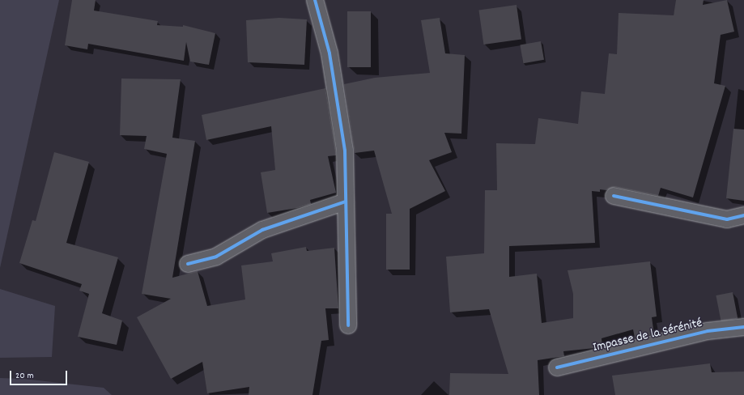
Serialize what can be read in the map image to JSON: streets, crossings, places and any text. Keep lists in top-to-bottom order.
{
  "streets": {
    "street": ["Impasse de la Sérénité"]
  },
  "scale_bar": "20 m"
}
